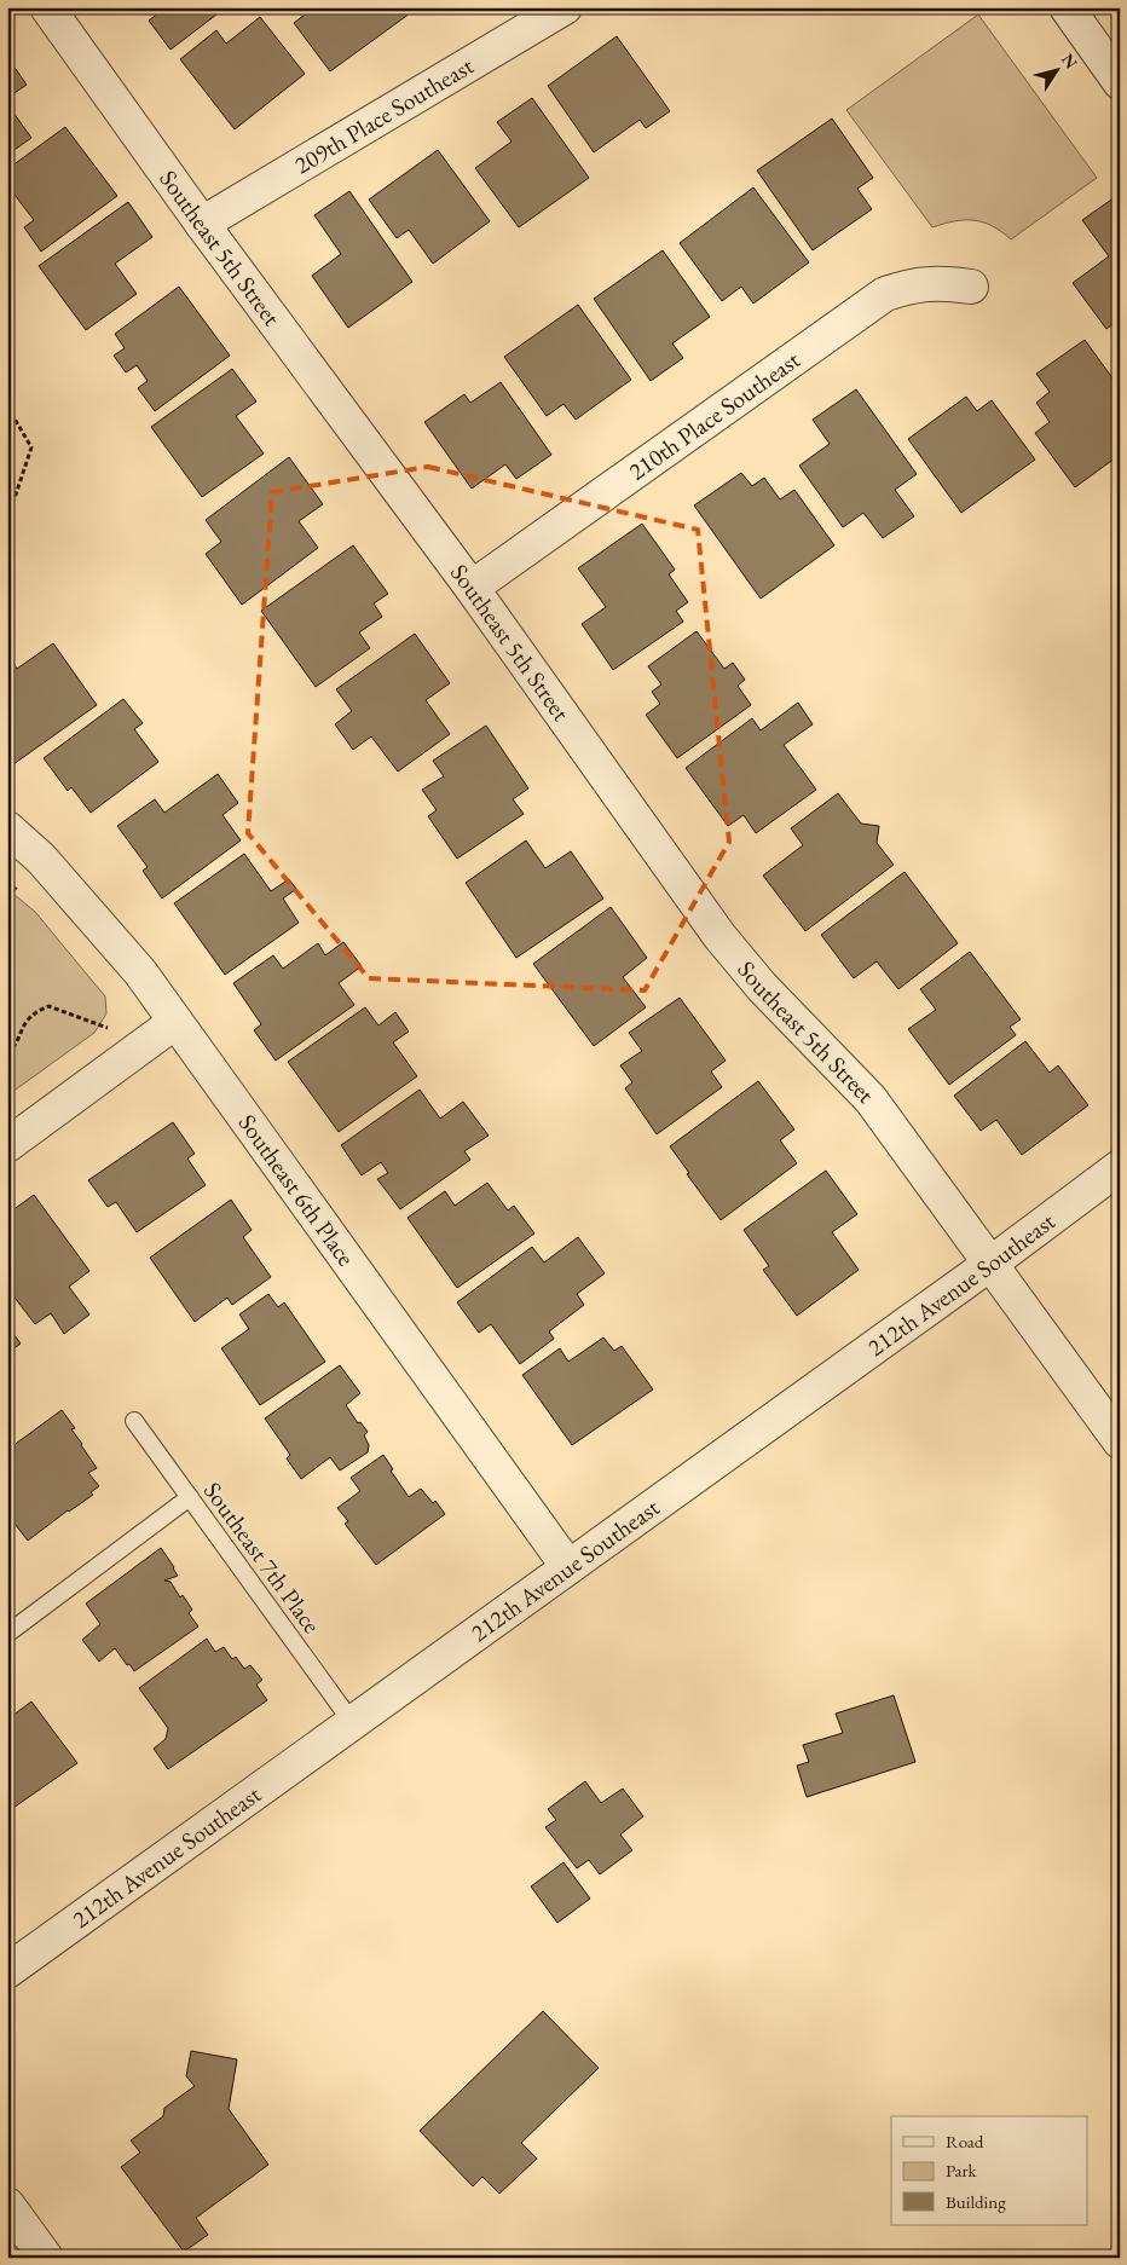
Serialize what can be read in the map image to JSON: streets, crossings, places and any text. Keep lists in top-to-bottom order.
{
  "streets": {
    "street": [
      "209th Place Southeast",
      "Southeast 5th Street",
      "210th Place Southeast",
      "Southeast 6th Place",
      "212th Avenue Southeast"
    ],
    "lane": ["Southeast 7th Place"]
  },
  "crossings": [
    ["209th Place Southeast", "Southeast 5th Street"],
    ["Southeast 5th Street", "210th Place Southeast"],
    ["Southeast 5th Street", "212th Avenue Southeast"],
    ["Southeast 6th Place", "212th Avenue Southeast"],
    ["212th Avenue Southeast", "Southeast 7th Place"]
  ],
  "legend": ["Road", "Park", "Building"],
  "north": "top right"
}
